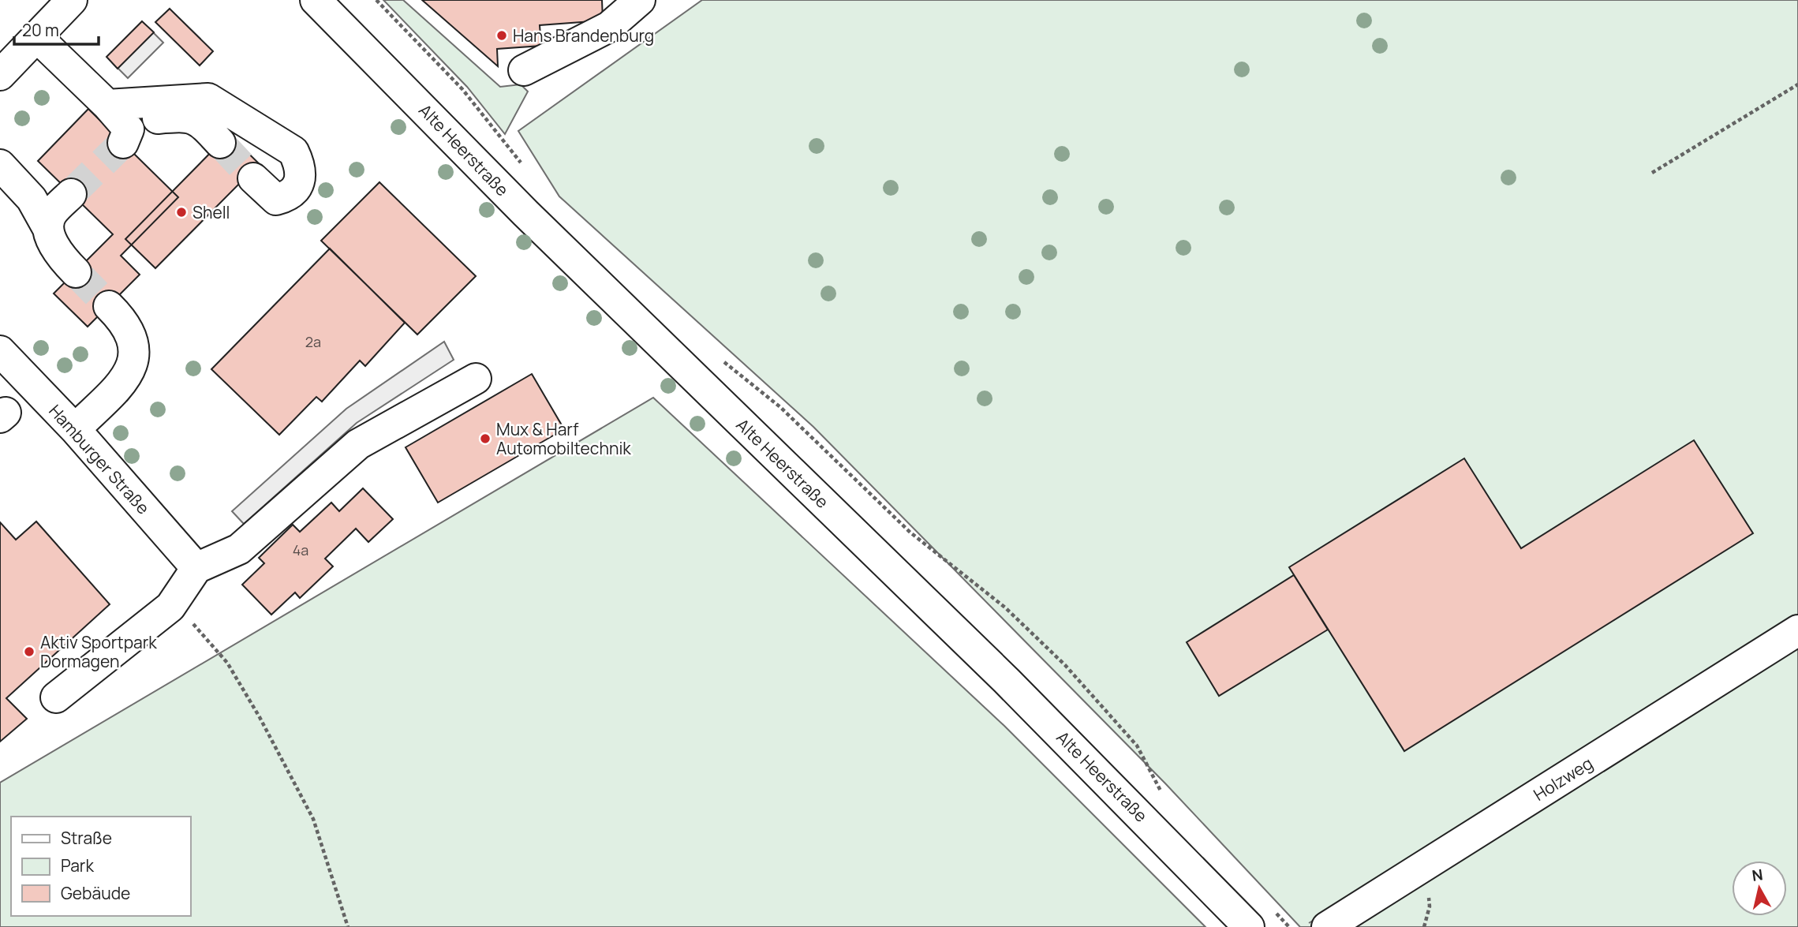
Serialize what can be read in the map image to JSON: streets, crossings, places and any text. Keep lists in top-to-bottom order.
{
  "streets": {
    "street": ["Alte Heerstraße", "Hamburger Straße", "Holzweg"]
  },
  "places": [
    "Hans Brandenburg",
    "Shell",
    "Mux & Harf Automobiltechnik",
    "Aktiv Sportpark Dormagen"
  ],
  "house_numbers": ["2a", "4a"],
  "legend": ["Straße", "Park", "Gebäude"],
  "scale_bar": "20 m",
  "north": "top"
}
